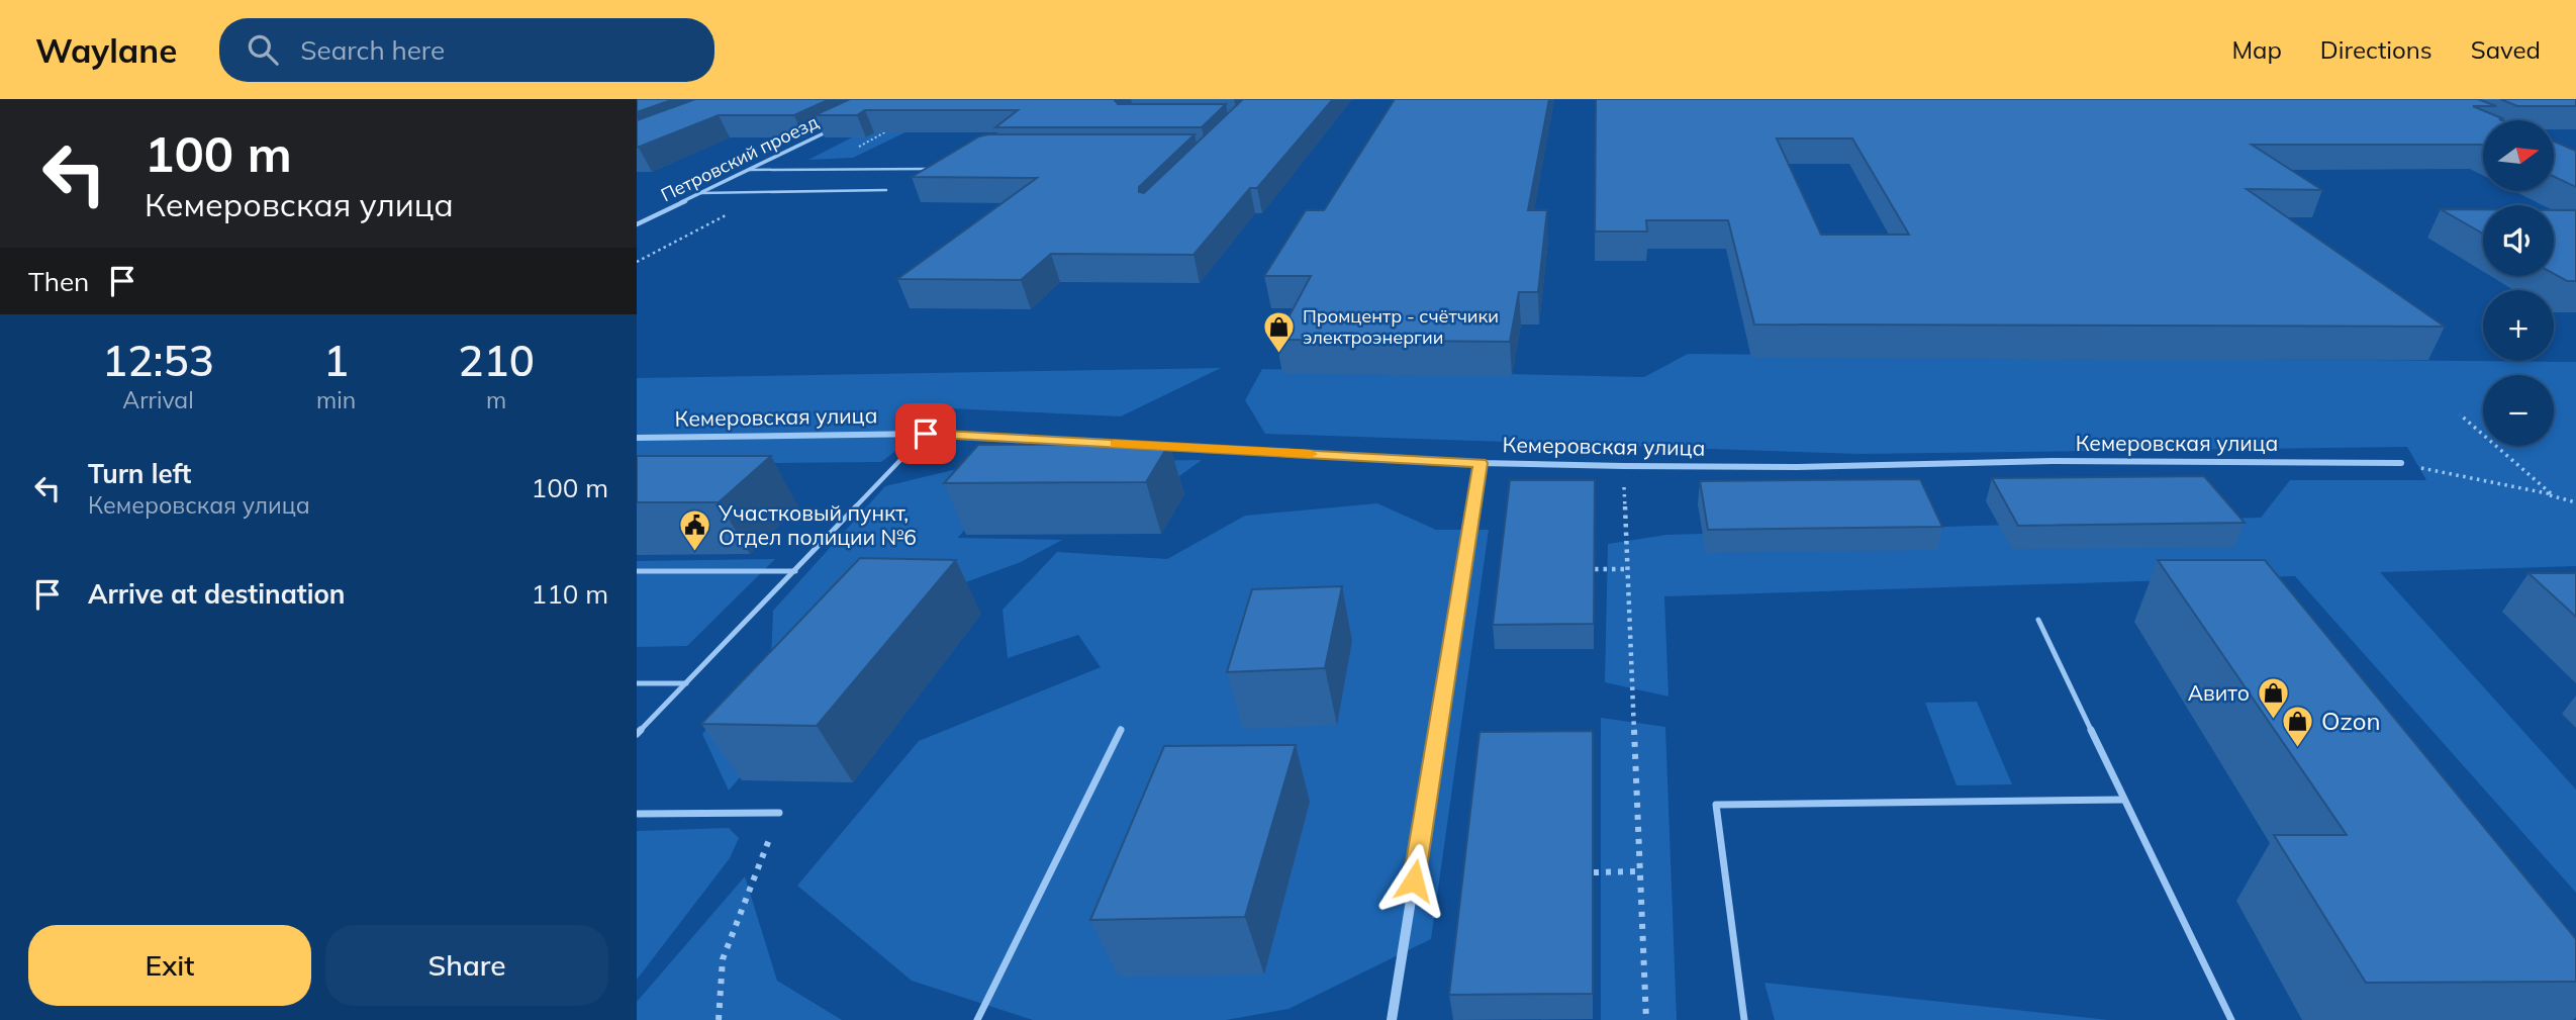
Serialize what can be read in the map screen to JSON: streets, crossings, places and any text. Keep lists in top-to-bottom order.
{
  "streets": {
    "street": ["Петровский проезд", "Кемеровская улица"]
  },
  "places": {
    "shop": ["Промцентр - счётчики электроэнергии", "Авито", "Ozon"],
    "public building": ["Участковый пункт, Отдел полиции №6"]
  },
  "north": "right",
  "page": {
    "header": "Waylane",
    "search": "Search here",
    "nav": ["Map", "Directions", "Saved"],
    "turn": ["100 m", "Кемеровская улица"],
    "map_buttons": ["+", "−"],
    "then": "Then",
    "eta": [
      "12:53",
      "Arrival",
      "1",
      "min",
      "210",
      "m"
    ],
    "list": [
      {
        "name": "Turn left",
        "note": "Кемеровская улица",
        "value": "100 m"
      },
      {
        "name": "Arrive at destination",
        "value": "110 m"
      }
    ],
    "buttons": ["Exit", "Share"]
  }
}
